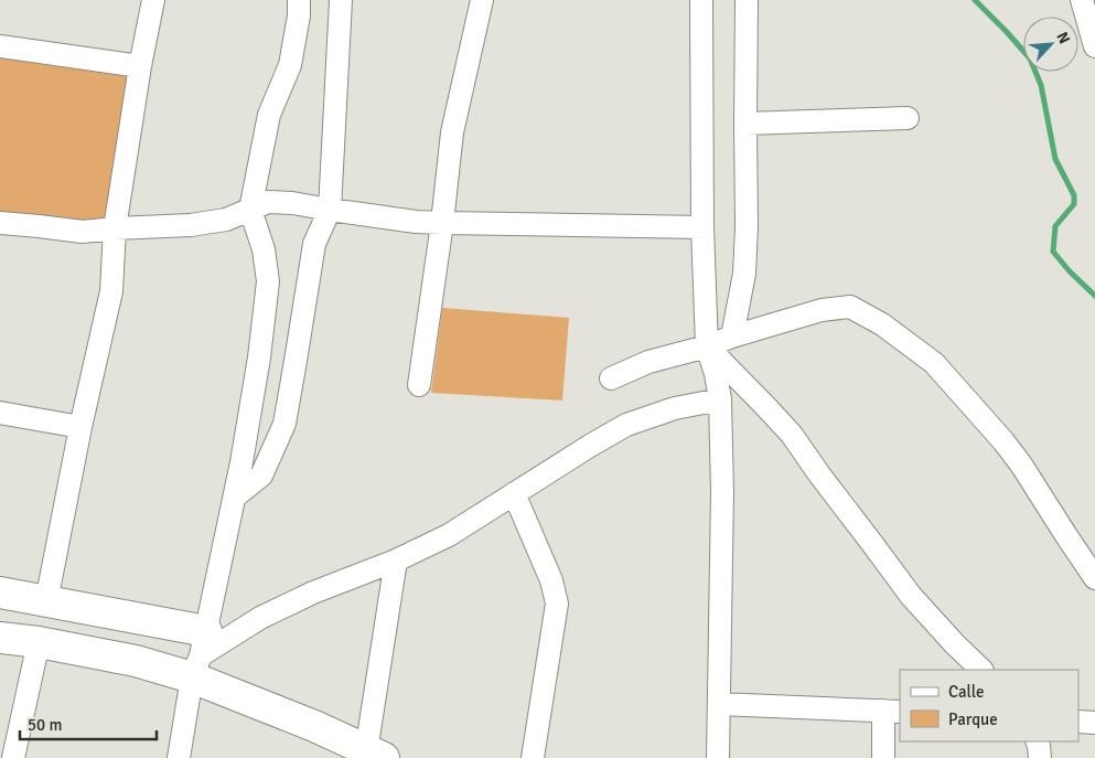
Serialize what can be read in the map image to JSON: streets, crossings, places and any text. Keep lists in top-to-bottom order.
{
  "legend": ["Calle", "Parque"],
  "scale_bar": "50 m",
  "north": "top right"
}
